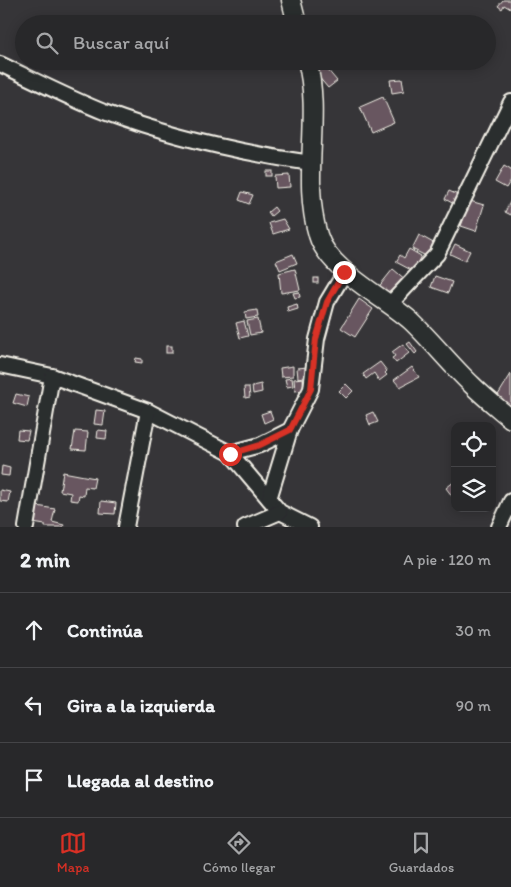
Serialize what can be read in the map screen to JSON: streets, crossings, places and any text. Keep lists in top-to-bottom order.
{
  "page": {
    "search": "Buscar aquí",
    "heading": ["2 min", "A pie · 120 m"],
    "list": [
      ["Continúa", "30 m"],
      ["Gira a la izquierda", "90 m"],
      "Llegada al destino"
    ],
    "nav": ["Mapa", "Cómo llegar", "Guardados"]
  }
}
